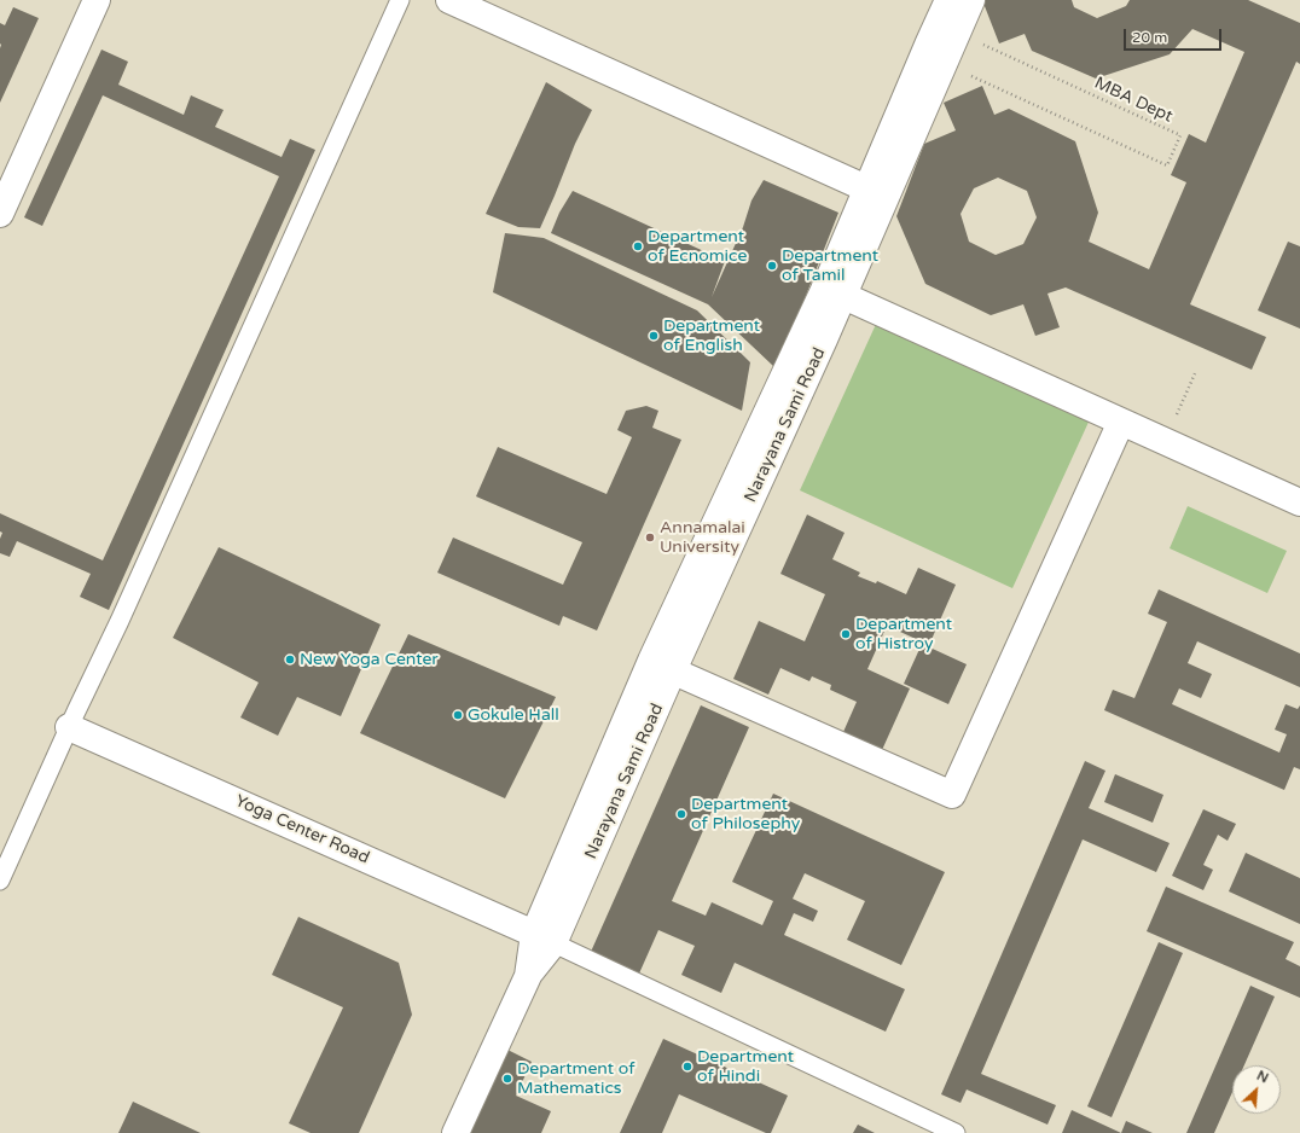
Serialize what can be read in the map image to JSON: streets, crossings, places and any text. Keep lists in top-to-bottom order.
{
  "streets": {
    "street": ["Narayana Sami Road", "Yoga Center Road"],
    "path": ["MBA Dept"]
  },
  "crossings": [
    ["Narayana Sami Road", "Yoga Center Road"]
  ],
  "places": [
    "Department of Ecnomice",
    "Department of Tamil",
    "Department of English",
    "Annamalai University",
    "Department of Histroy",
    "New Yoga Center",
    "Gokule Hall",
    "Department of Philosephy",
    "Department of Hindi",
    "Department of Mathematics"
  ],
  "scale_bar": "20 m",
  "north": "top right"
}
